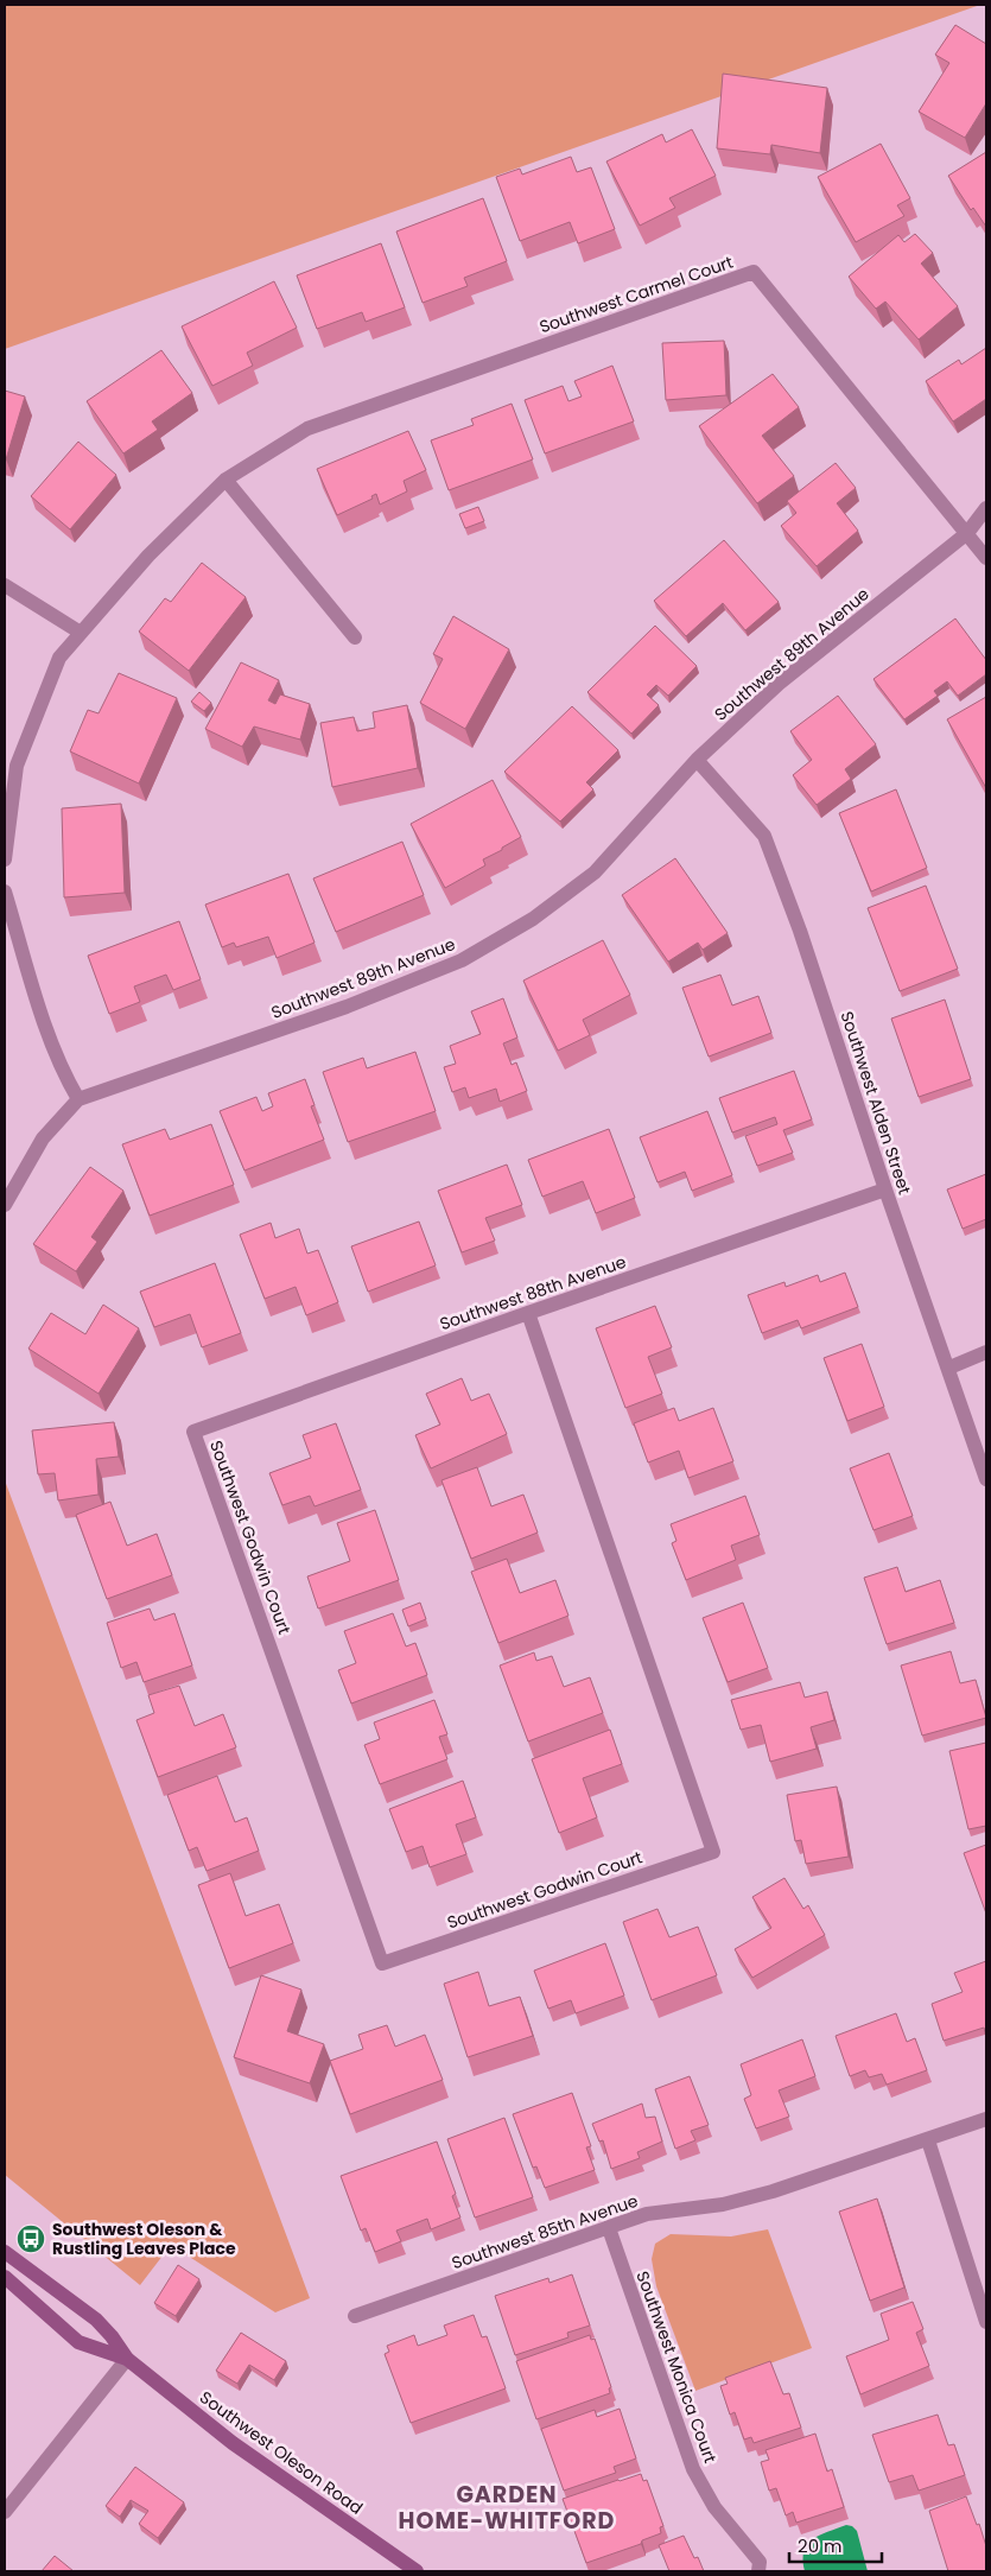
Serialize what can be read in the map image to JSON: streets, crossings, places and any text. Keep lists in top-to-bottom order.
{
  "streets": {
    "main road": ["Southwest Oleson Road"],
    "street": [
      "Southwest Carmel Court",
      "Southwest 89th Avenue",
      "Southwest Alden Street",
      "Southwest 88th Avenue",
      "Southwest Godwin Court",
      "Southwest 85th Avenue",
      "Southwest Monica Court"
    ]
  },
  "crossings": [
    ["Southwest Carmel Court", "Southwest 89th Avenue"],
    ["Southwest 89th Avenue", "Southwest Alden Street"],
    ["Southwest Alden Street", "Southwest 88th Avenue"],
    ["Southwest 88th Avenue", "Southwest Godwin Court"],
    ["Southwest 85th Avenue", "Southwest Monica Court"]
  ],
  "districts": ["GARDEN HOME-WHITFORD"],
  "places": {
    "bus stop": ["Southwest Oleson & Rustling Leaves Place"]
  },
  "scale_bar": "20 m"
}
